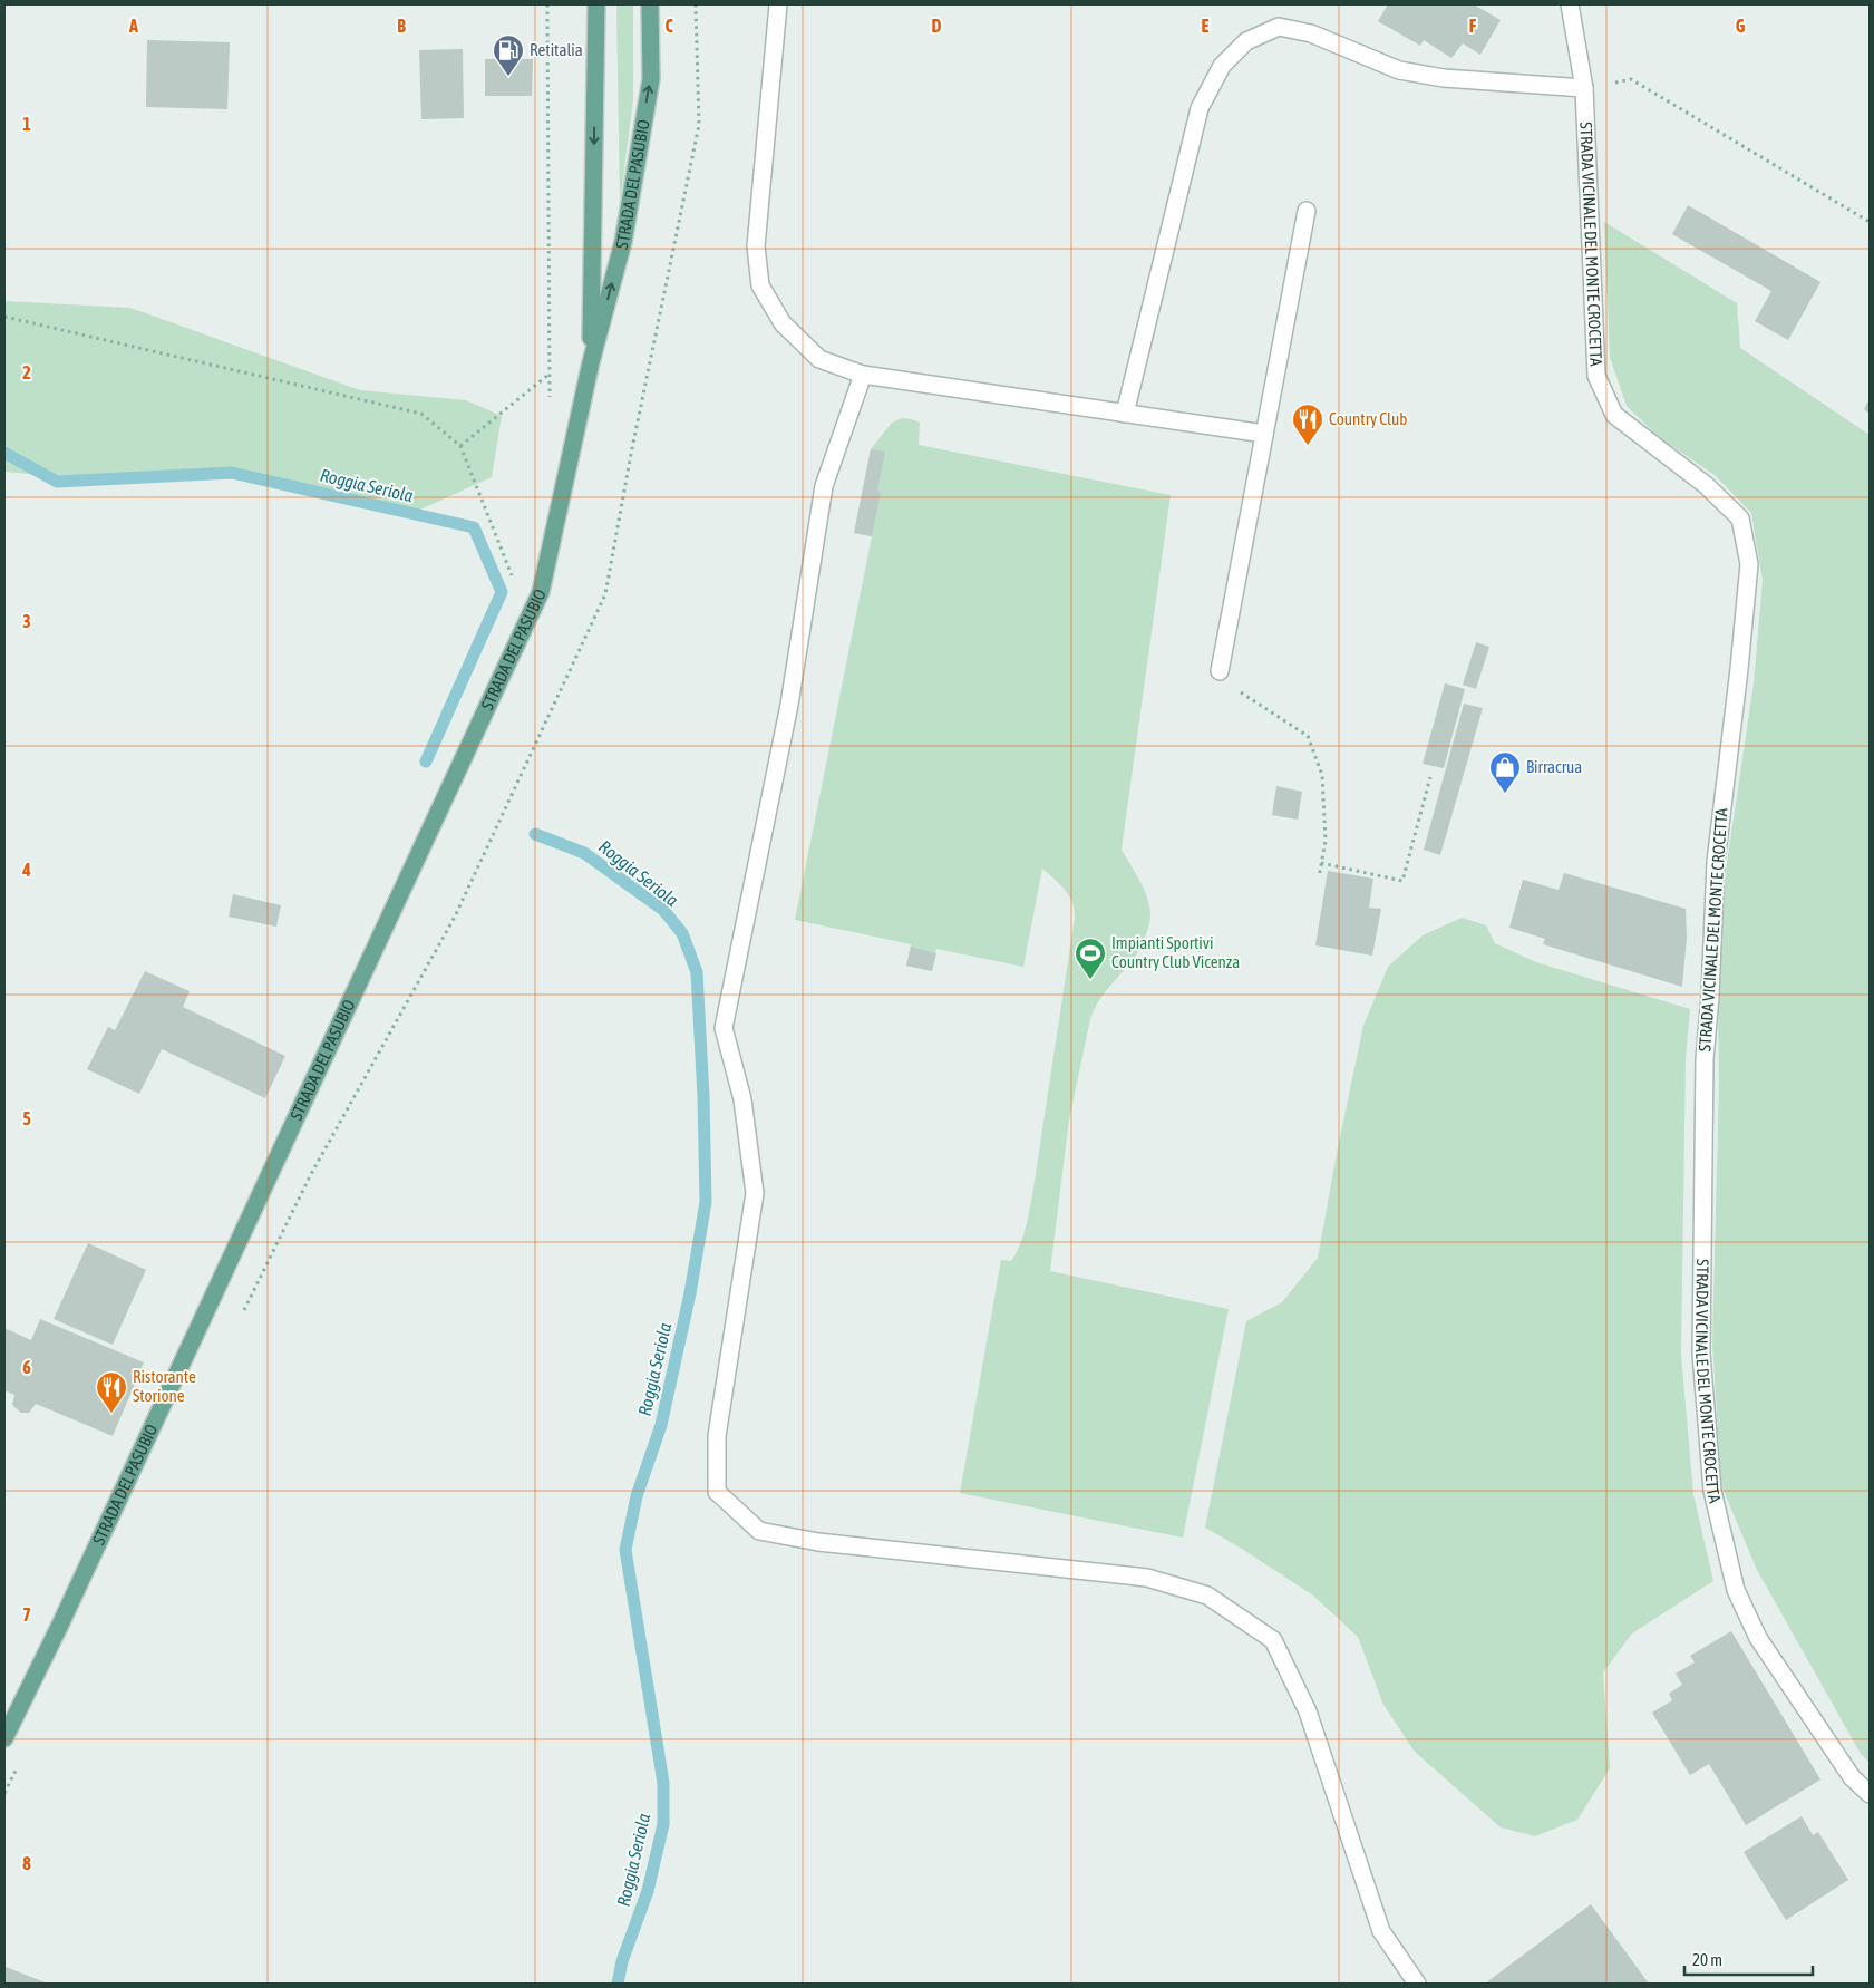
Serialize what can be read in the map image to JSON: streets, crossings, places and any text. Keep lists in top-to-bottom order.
{
  "streets": {
    "main road": ["STRADA DEL PASUBIO"],
    "street": ["STRADA VICINALE DEL MONTE CROCETTA"]
  },
  "water": ["Roggia Seriola"],
  "places": {
    "fuel station": ["Retitalia"],
    "restaurant": ["Country Club", "Ristorante Storione"],
    "shop": ["Birracrua"],
    "sports": ["Impianti Sportivi Country Club Vicenza"]
  },
  "scale_bar": "20 m",
  "grid": {
    "columns": [
      "A",
      "B",
      "C",
      "D",
      "E",
      "F",
      "G"
    ],
    "rows": [
      "1",
      "2",
      "3",
      "4",
      "5",
      "6",
      "7",
      "8"
    ]
  }
}
